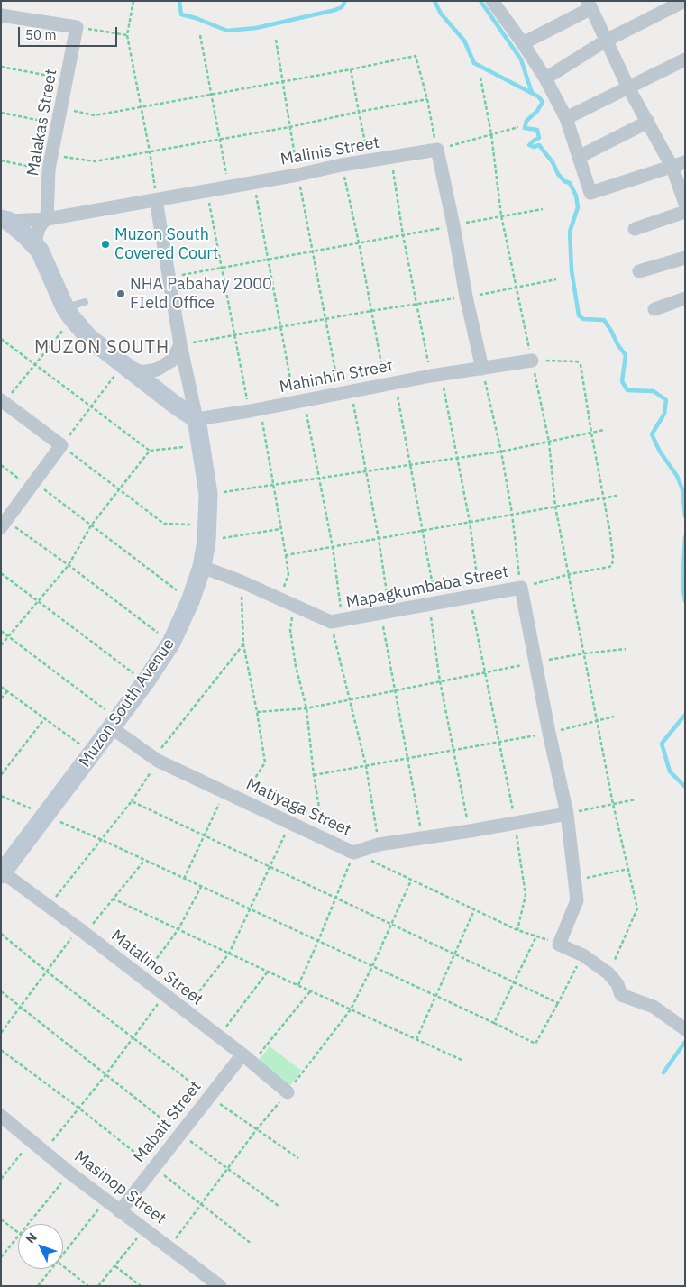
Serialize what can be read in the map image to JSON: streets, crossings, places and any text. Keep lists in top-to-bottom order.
{
  "streets": {
    "street": [
      "Malakas Street",
      "Malinis Street",
      "Mahinhin Street",
      "Mapagkumbaba Street",
      "Muzon South Avenue",
      "Matiyaga Street",
      "Matalino Street",
      "Mabait Street",
      "Masinop Street"
    ]
  },
  "crossings": [
    ["Malakas Street", "Malinis Street"],
    ["Mahinhin Street", "Muzon South Avenue"],
    ["Mapagkumbaba Street", "Muzon South Avenue"],
    ["Mapagkumbaba Street", "Matiyaga Street"],
    ["Muzon South Avenue", "Matiyaga Street"],
    ["Muzon South Avenue", "Matalino Street"],
    ["Matalino Street", "Mabait Street"],
    ["Mabait Street", "Masinop Street"]
  ],
  "districts": ["MUZON SOUTH"],
  "places": ["Muzon South Covered Court", "NHA Pabahay 2000 FIeld Office"],
  "scale_bar": "50 m",
  "north": "top left"
}
